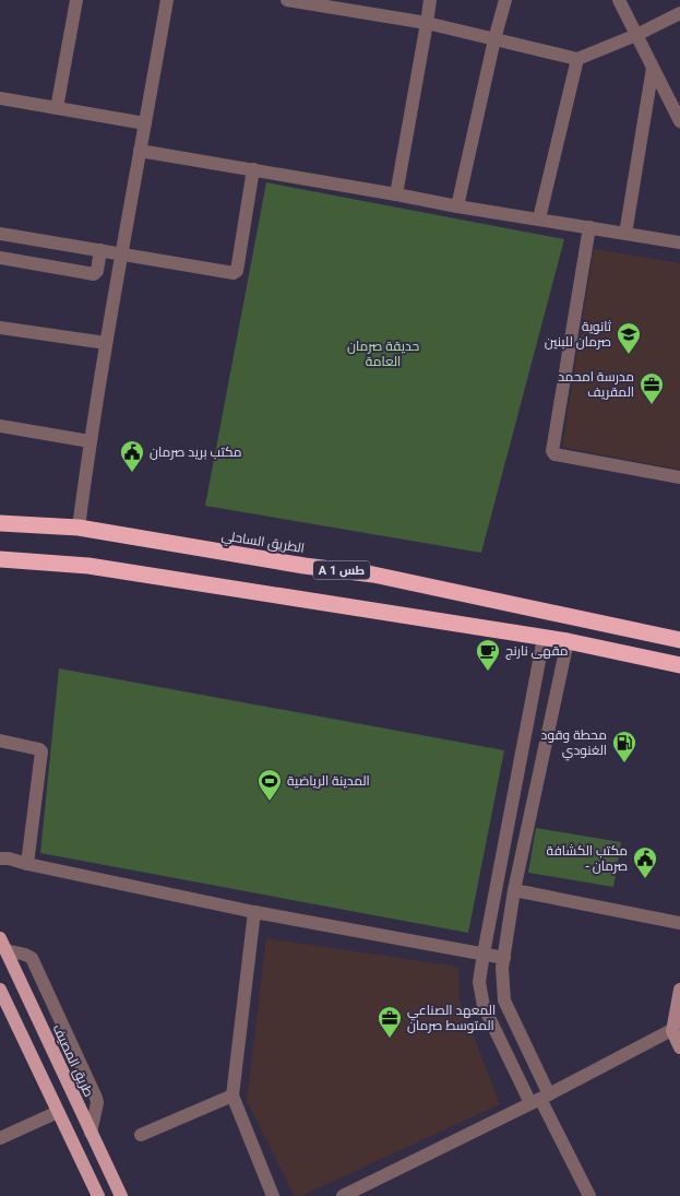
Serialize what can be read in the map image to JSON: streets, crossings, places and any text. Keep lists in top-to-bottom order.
{
  "streets": {
    "highway": ["الطريق الساحلي", "A 1 طس"],
    "main road": ["طريق المصيف"]
  },
  "parks": ["حديقة صرمان العامة"],
  "places": {
    "school or university": ["ثانوية صرمان للبنين"],
    "office": ["مدرسة امحمد المقريف", "المعهد الصناعي المتوسط صرمان"],
    "public building": ["مكتب بريد صرمان", "مكتب الكشافة - صرمان"],
    "cafe": ["مقهى نارنج"],
    "fuel station": ["محطة وقود الغنودي"],
    "sports": ["المدينة الرياضية"]
  }
}
